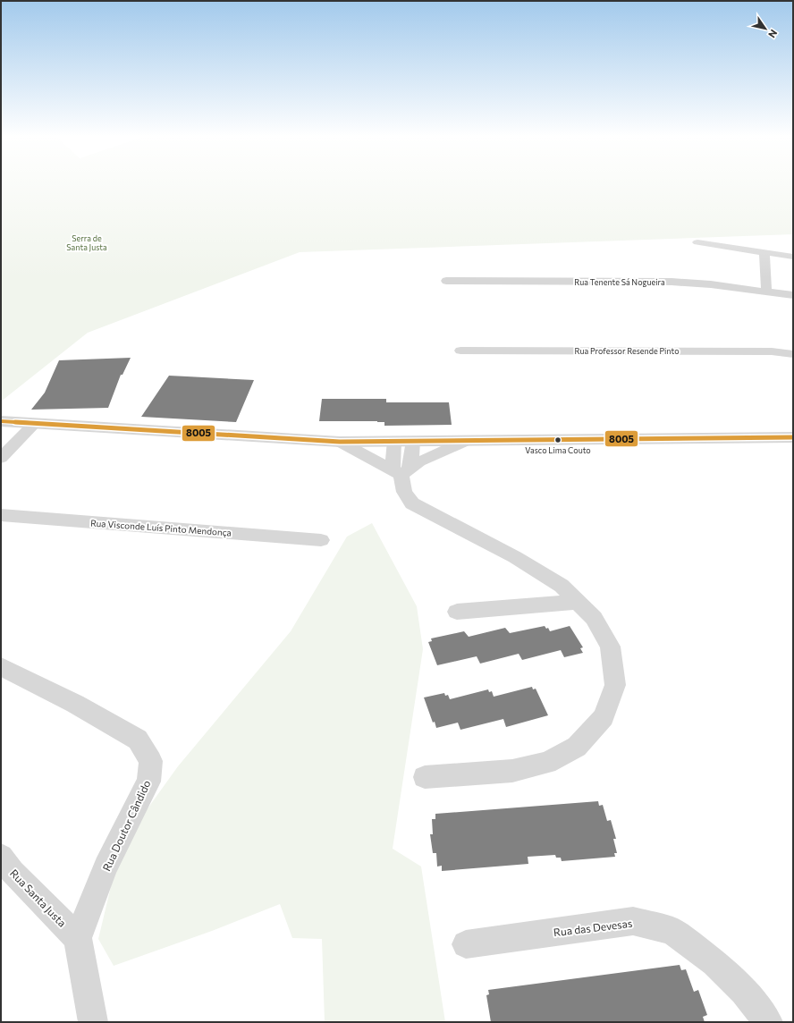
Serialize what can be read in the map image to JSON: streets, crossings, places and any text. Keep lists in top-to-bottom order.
{
  "streets": {
    "street": [
      "Rua Tenente Sá Nogueira",
      "Rua Professor Resende Pinto",
      "Rua Visconde Luís Pinto Mendonça",
      "Rua Doutor Cândido",
      "Rua Santa Justa",
      "Rua das Devesas"
    ]
  },
  "crossings": [
    ["Rua Doutor Cândido", "Rua Santa Justa"]
  ],
  "parks": ["Serra de Santa Justa"],
  "places": ["Vasco Lima Couto"],
  "lines": ["transit line 8005"],
  "north": "bottom right"
}
